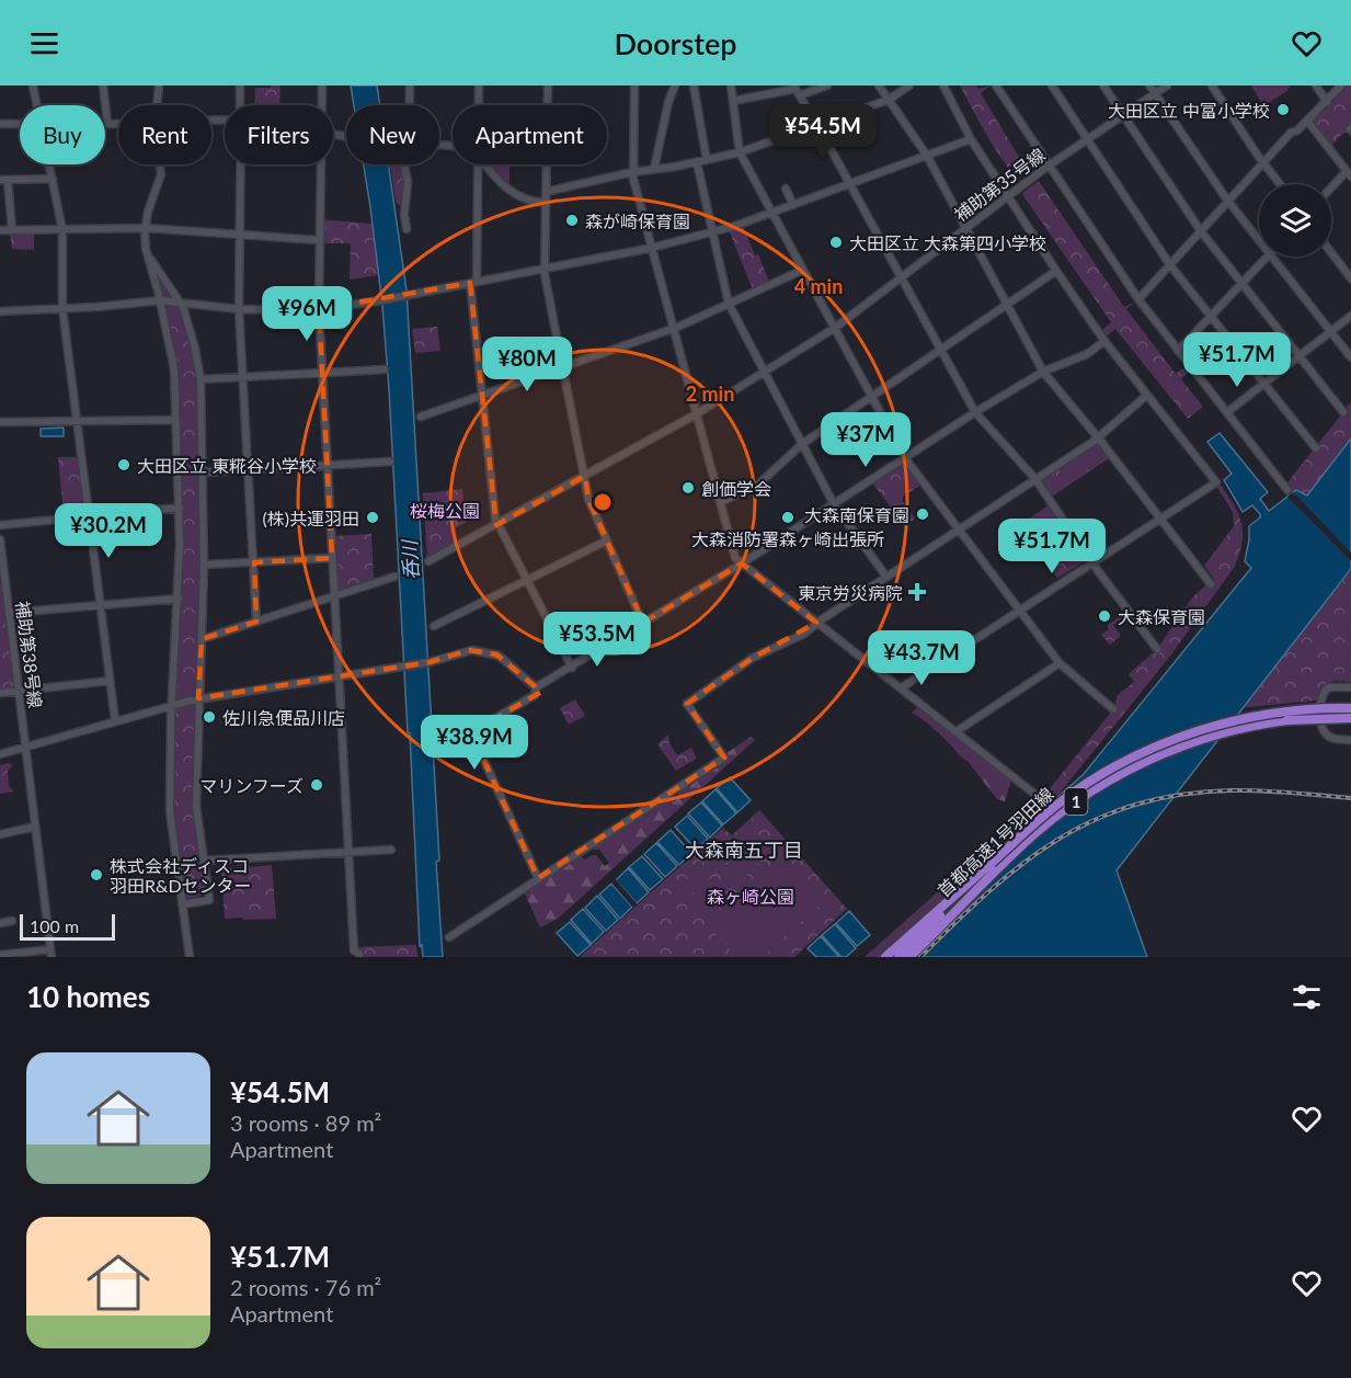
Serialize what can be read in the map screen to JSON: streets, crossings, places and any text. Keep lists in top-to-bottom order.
{
  "streets": {
    "highway": ["1", "首都高速1号羽田線"],
    "street": ["補助第35号線", "補助第38号線"]
  },
  "districts": ["大森南五丁目"],
  "water": ["呑川"],
  "parks": ["桜梅公園", "森ヶ崎公園"],
  "places": {
    "other": [
      "大田区立 中富小学校",
      "森が崎保育園",
      "大田区立 大森第四小学校",
      "大田区立 東糀谷小学校",
      "創価学会",
      "大森南保育園",
      "(株)共運羽田",
      "大森消防署森ヶ崎出張所",
      "大森保育園",
      "佐川急便品川店",
      "マリンフーズ",
      "株式会社ディスコ 羽田R&Dセンター"
    ],
    "health": ["東京労災病院"]
  },
  "scale_bar": "100 m",
  "page": {
    "header": "Doorstep",
    "price": [
      "¥54.5M",
      "¥96M",
      "¥51.7M",
      "¥80M",
      "¥37M",
      "¥30.2M",
      "¥51.7M",
      "¥53.5M",
      "¥43.7M",
      "¥38.9M"
    ],
    "chip": [
      "Buy",
      "Rent",
      "Filters",
      "New",
      "Apartment"
    ],
    "scale": "100 m",
    "heading": "10 homes",
    "list": [
      {
        "name": "¥54.5M",
        "note": "3 rooms · 89 m² · Apartment"
      },
      {
        "name": "¥51.7M",
        "note": "2 rooms · 76 m² · Apartment"
      }
    ]
  },
  "rings": ["4 min", "2 min"]
}
